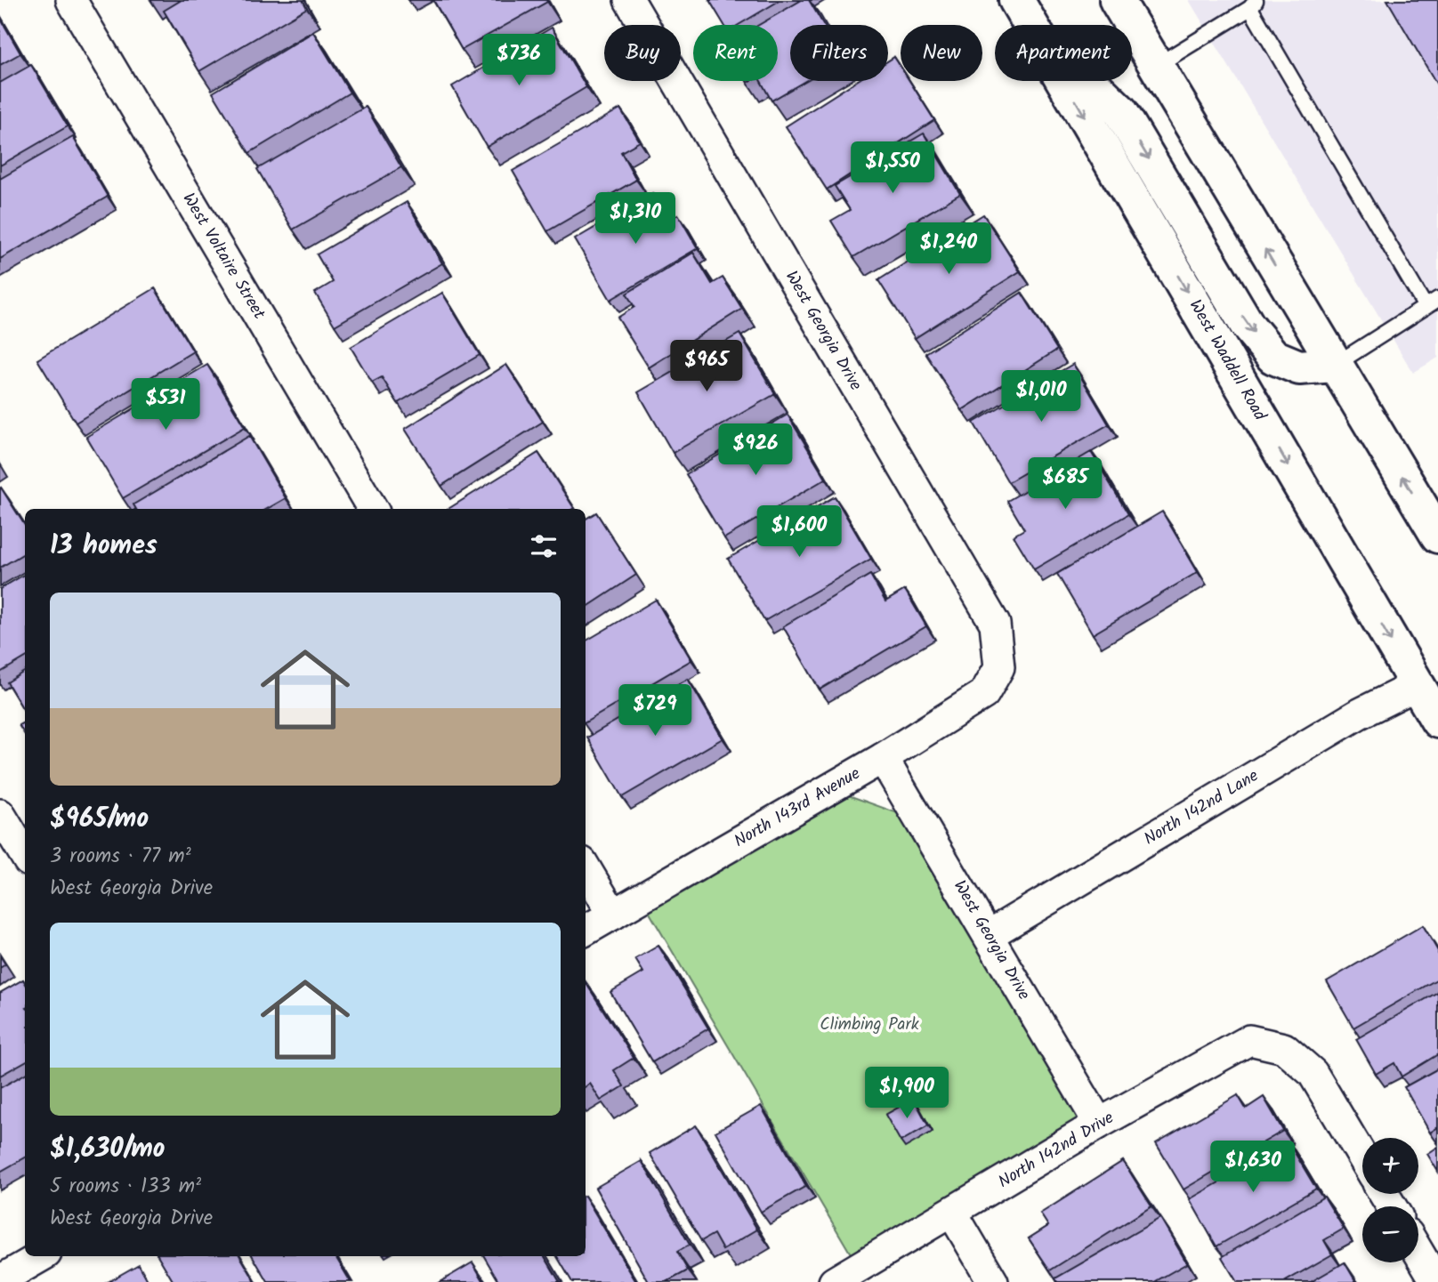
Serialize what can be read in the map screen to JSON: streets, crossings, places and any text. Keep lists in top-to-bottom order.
{
  "streets": {
    "main road": ["West Waddell Road"],
    "street": [
      "West Voltaire Street",
      "West Georgia Drive",
      "North 143rd Avenue",
      "North 142nd Lane",
      "North 142nd Drive"
    ]
  },
  "crossings": [
    ["West Georgia Drive", "North 143rd Avenue"],
    ["West Georgia Drive", "North 142nd Lane"],
    ["West Georgia Drive", "North 142nd Drive"],
    ["West Waddell Road", "North 142nd Lane"]
  ],
  "parks": ["Climbing Park"],
  "page": {
    "chip": [
      "Buy",
      "Rent",
      "Filters",
      "New",
      "Apartment"
    ],
    "price": [
      "$736",
      "$1,550",
      "$1,310",
      "$1,240",
      "$965",
      "$1,010",
      "$531",
      "$926",
      "$685",
      "$1,600",
      "$729",
      "$1,900",
      "$1,630"
    ],
    "heading": "13 homes",
    "list": [
      {
        "name": "$965/mo",
        "note": "3 rooms · 77 m² · West Georgia Drive"
      },
      {
        "name": "$1,630/mo",
        "note": "5 rooms · 133 m² · West Georgia Drive"
      }
    ],
    "map_buttons": ["+", "−"]
  }
}
